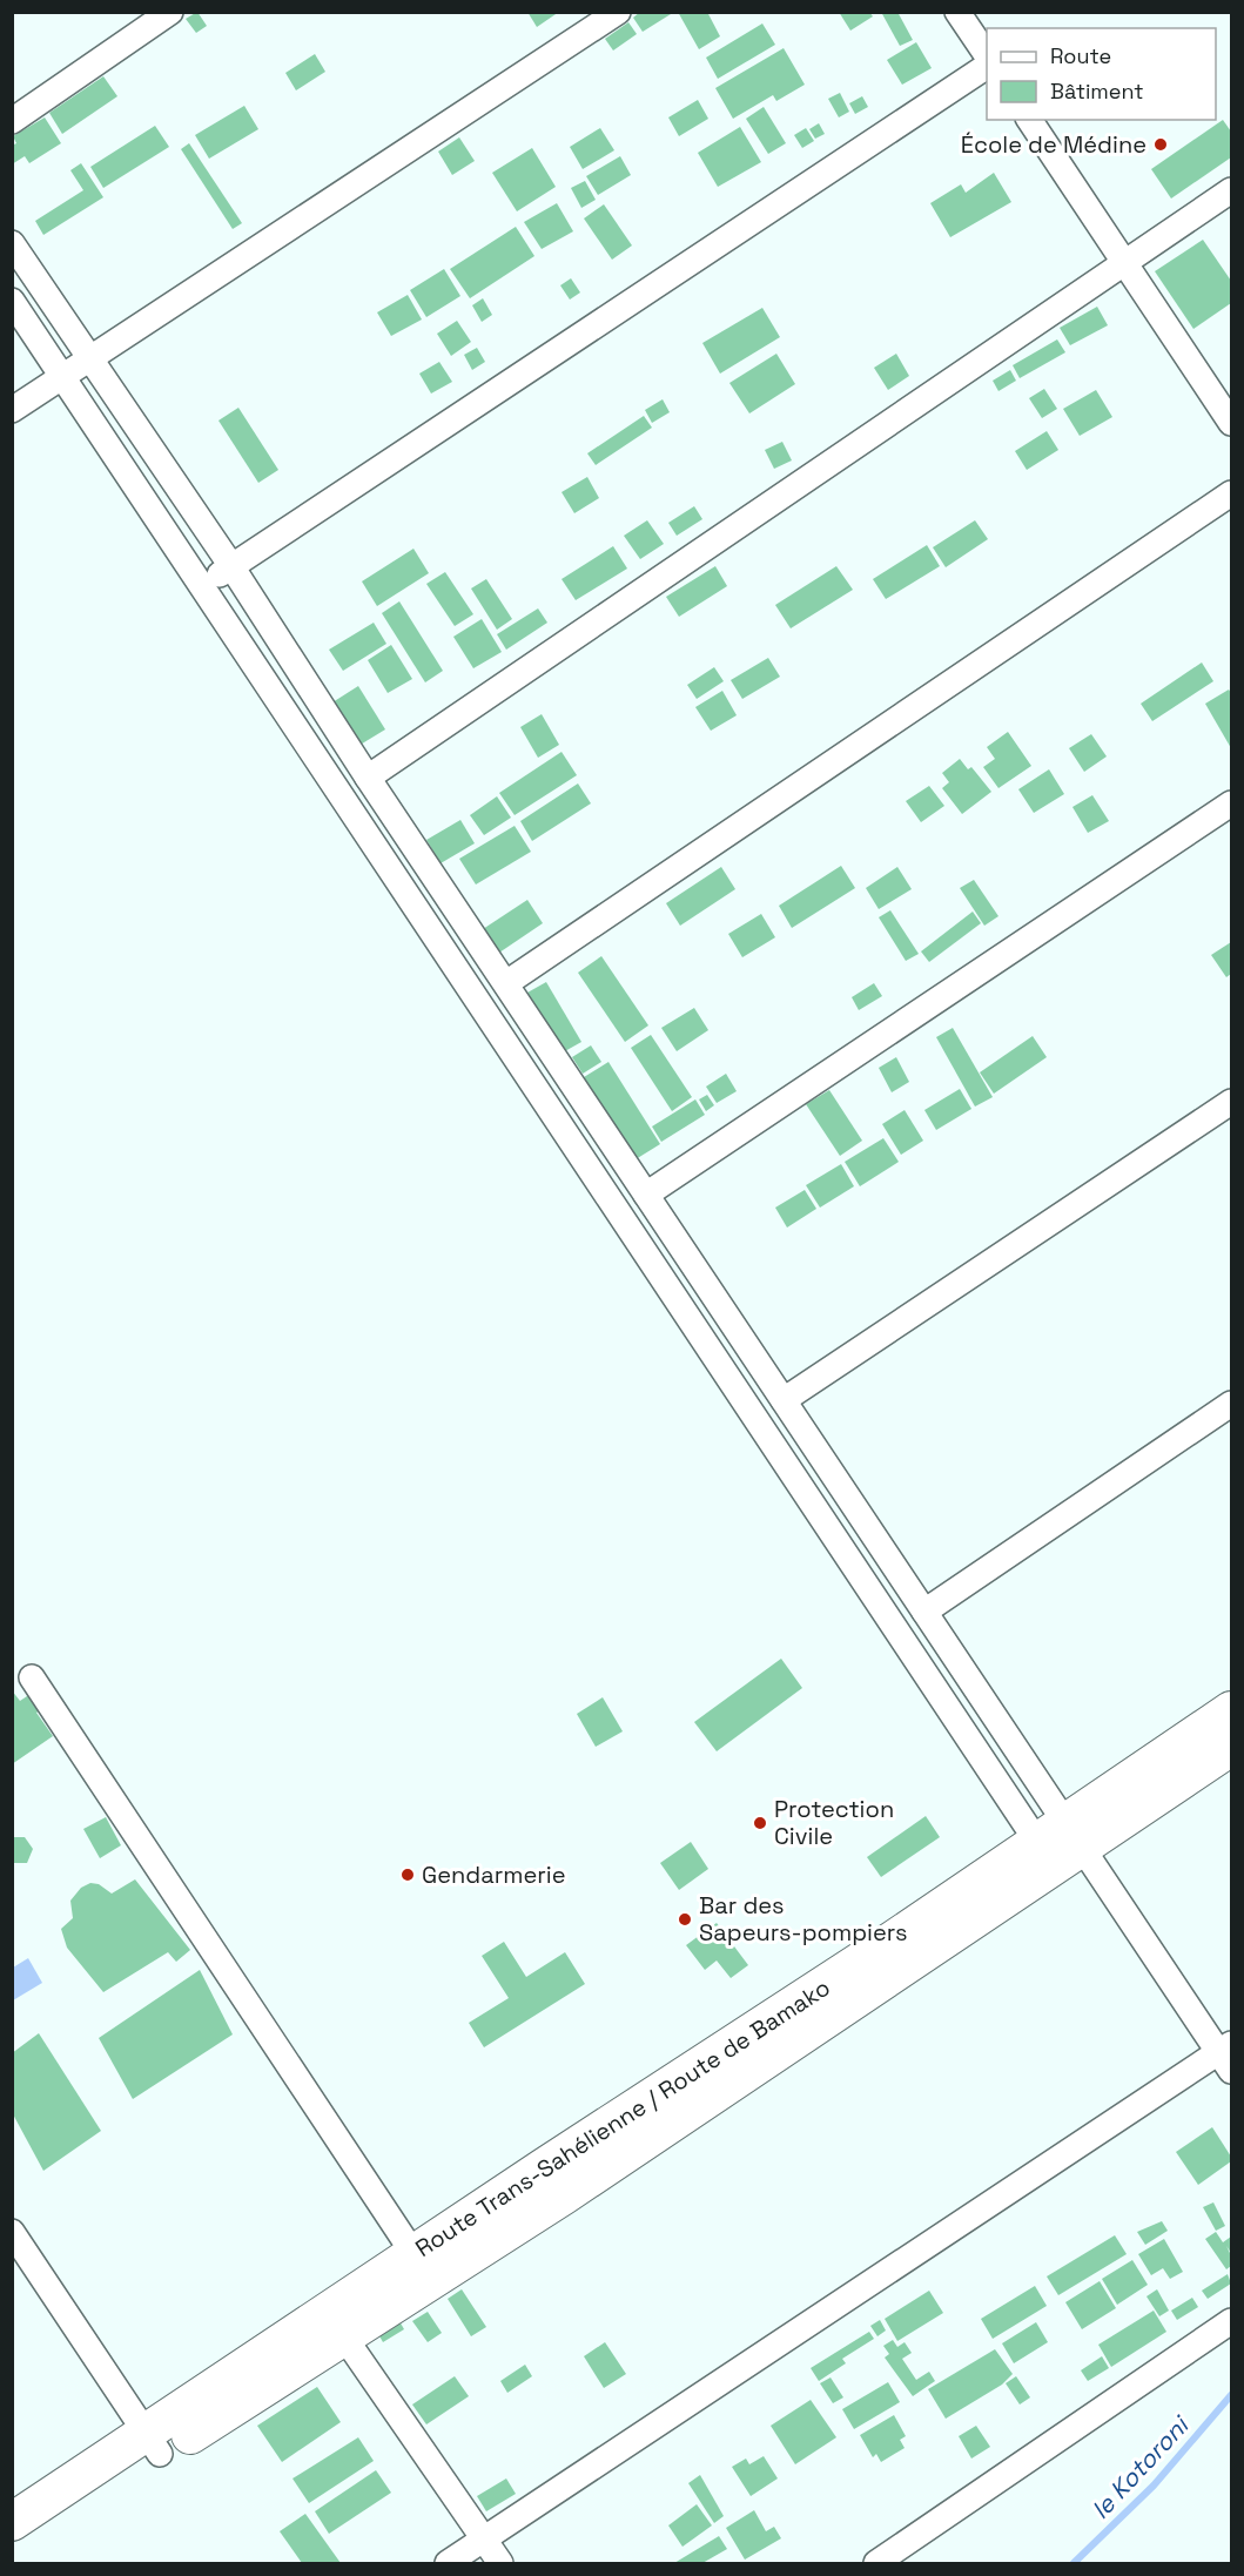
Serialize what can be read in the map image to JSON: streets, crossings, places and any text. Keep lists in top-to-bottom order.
{
  "streets": {
    "highway": ["Route Trans-Sahélienne / Route de Bamako"]
  },
  "water": ["le Kotoroni"],
  "places": [
    "École de Médine",
    "Protection Civile",
    "Gendarmerie",
    "Bar des Sapeurs-pompiers"
  ],
  "legend": ["Route", "Bâtiment"]
}
